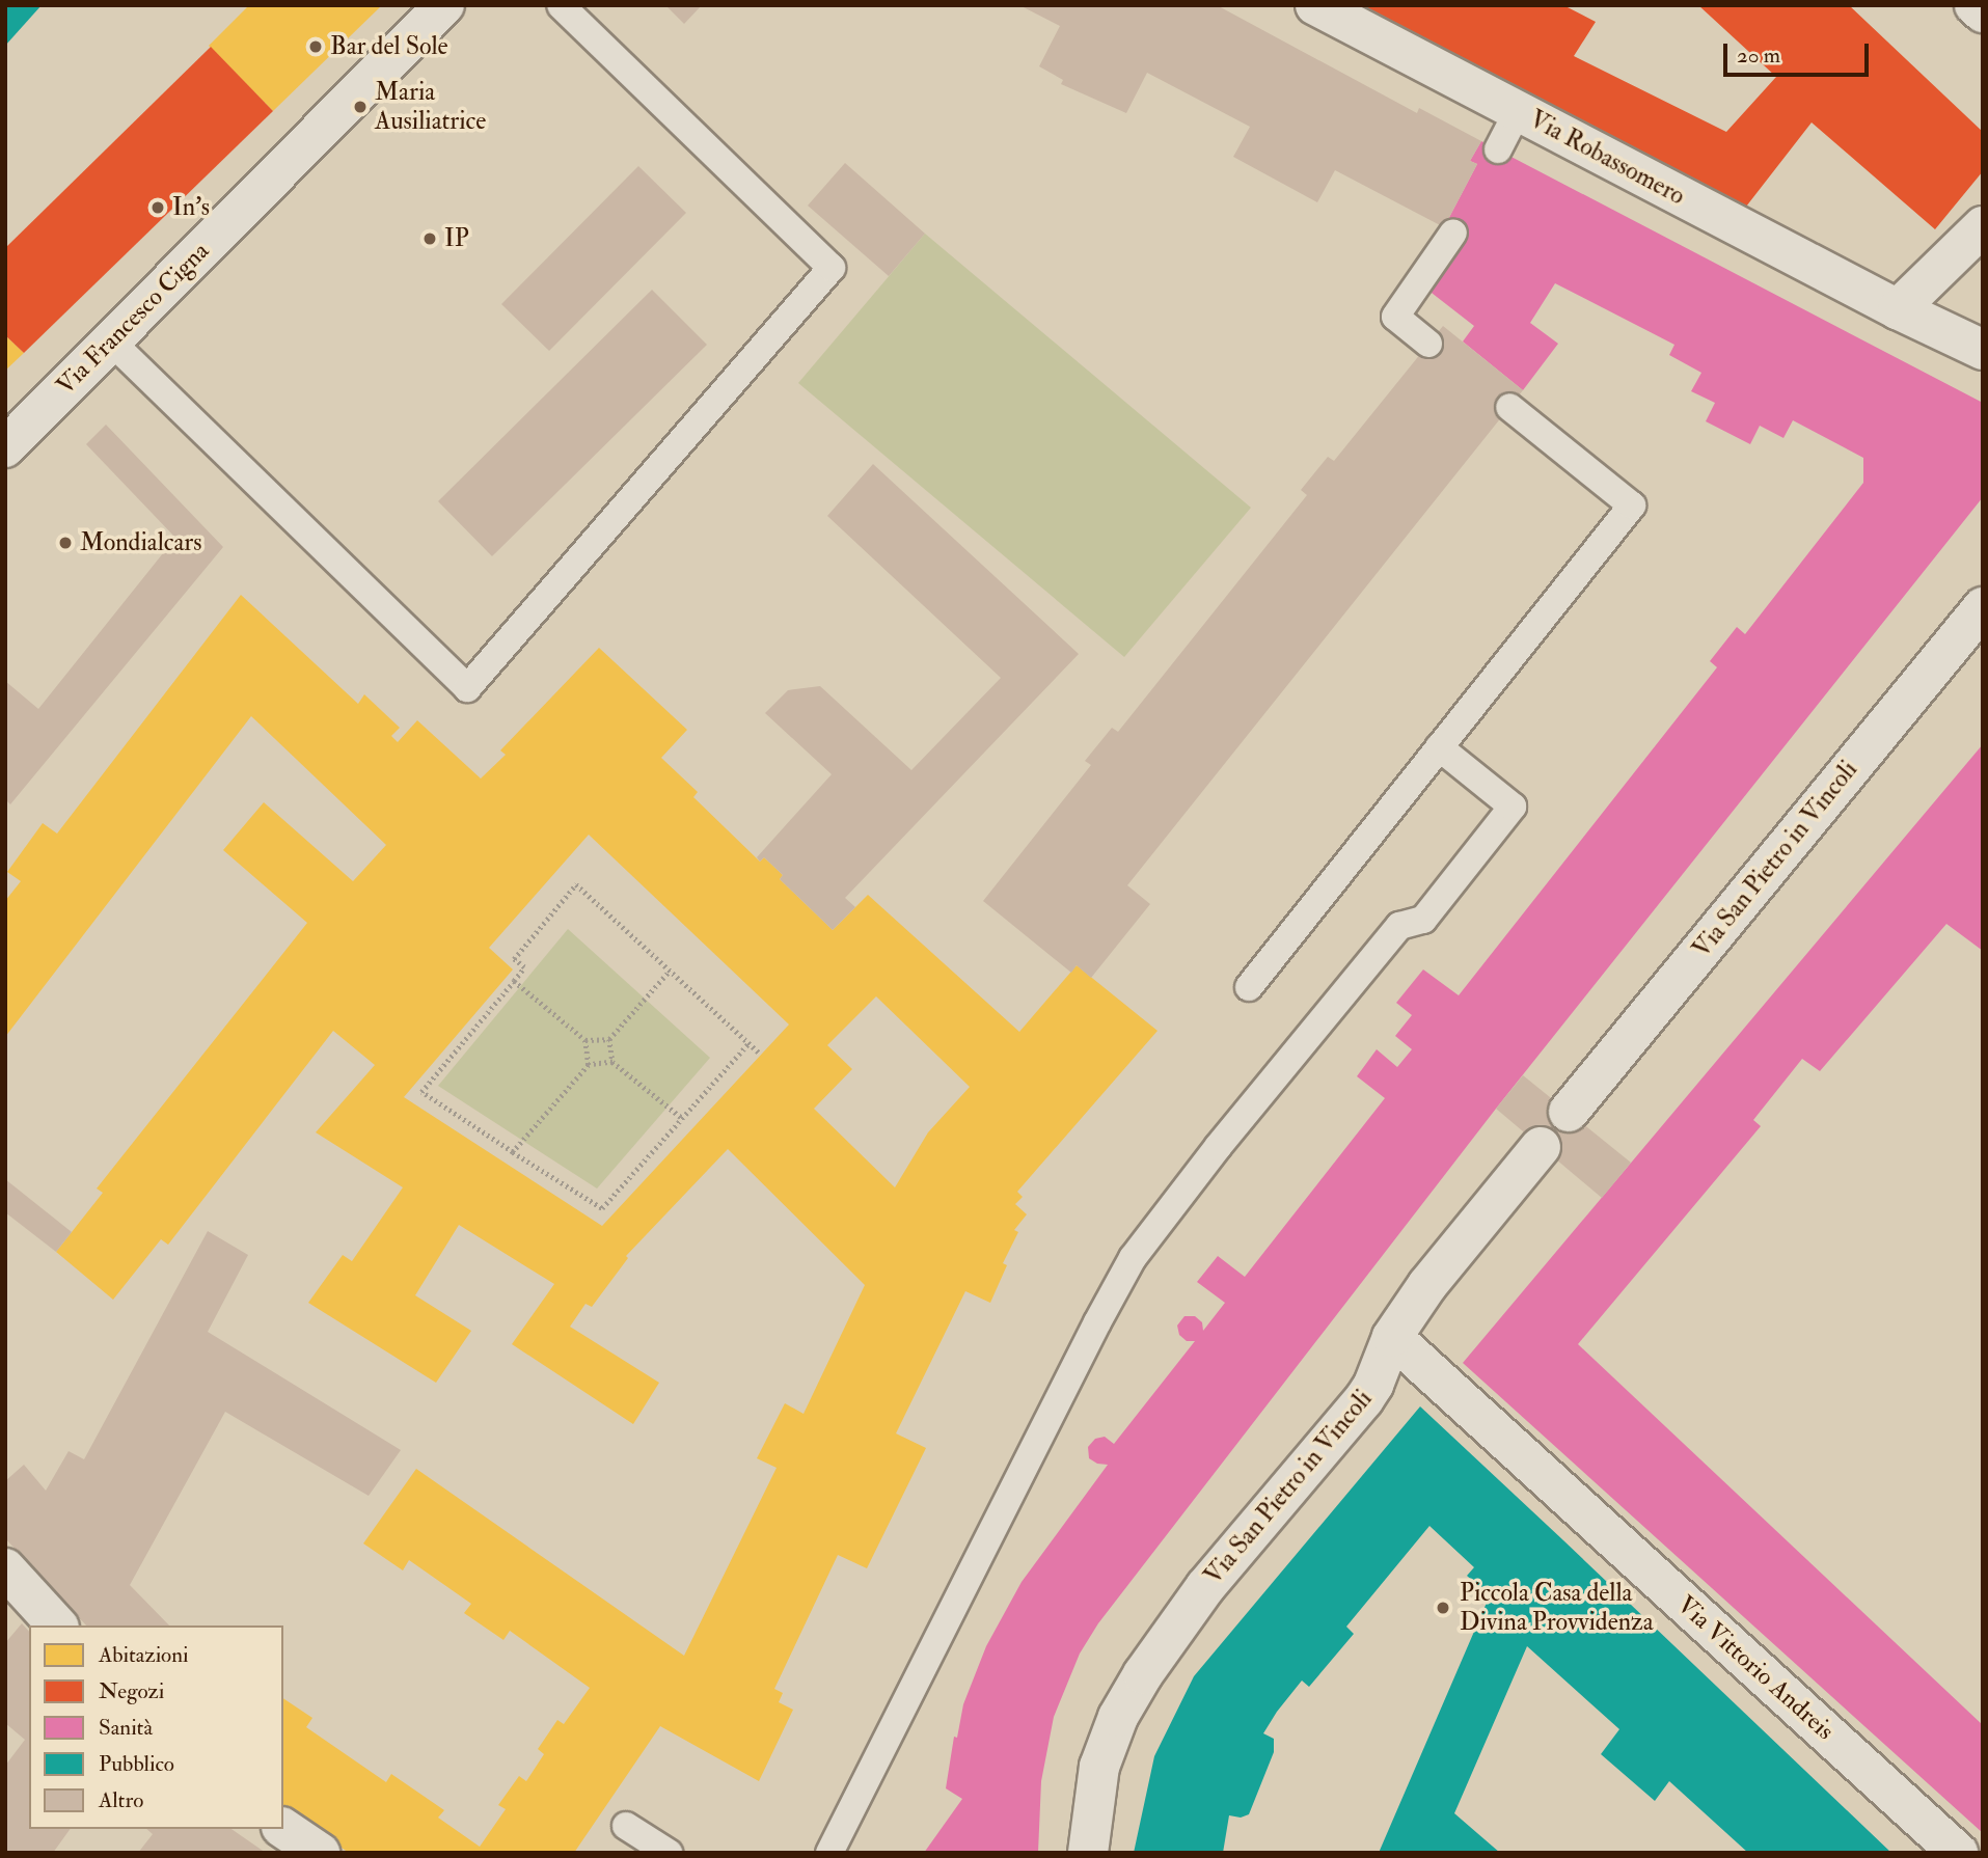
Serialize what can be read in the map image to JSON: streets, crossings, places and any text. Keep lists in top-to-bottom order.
{
  "streets": {
    "street": [
      "Via Robassomero",
      "Via Francesco Cigna",
      "Via San Pietro in Vincoli",
      "Via Vittorio Andreis"
    ]
  },
  "crossings": [
    ["Via San Pietro in Vincoli", "Via Vittorio Andreis"]
  ],
  "places": [
    "Bar del Sole",
    "Maria Ausiliatrice",
    "In's",
    "IP",
    "Mondialcars",
    "Piccola Casa della Divina Provvidenza"
  ],
  "legend": [
    "Abitazioni",
    "Negozi",
    "Sanità",
    "Pubblico",
    "Altro"
  ],
  "scale_bar": "20 m"
}
